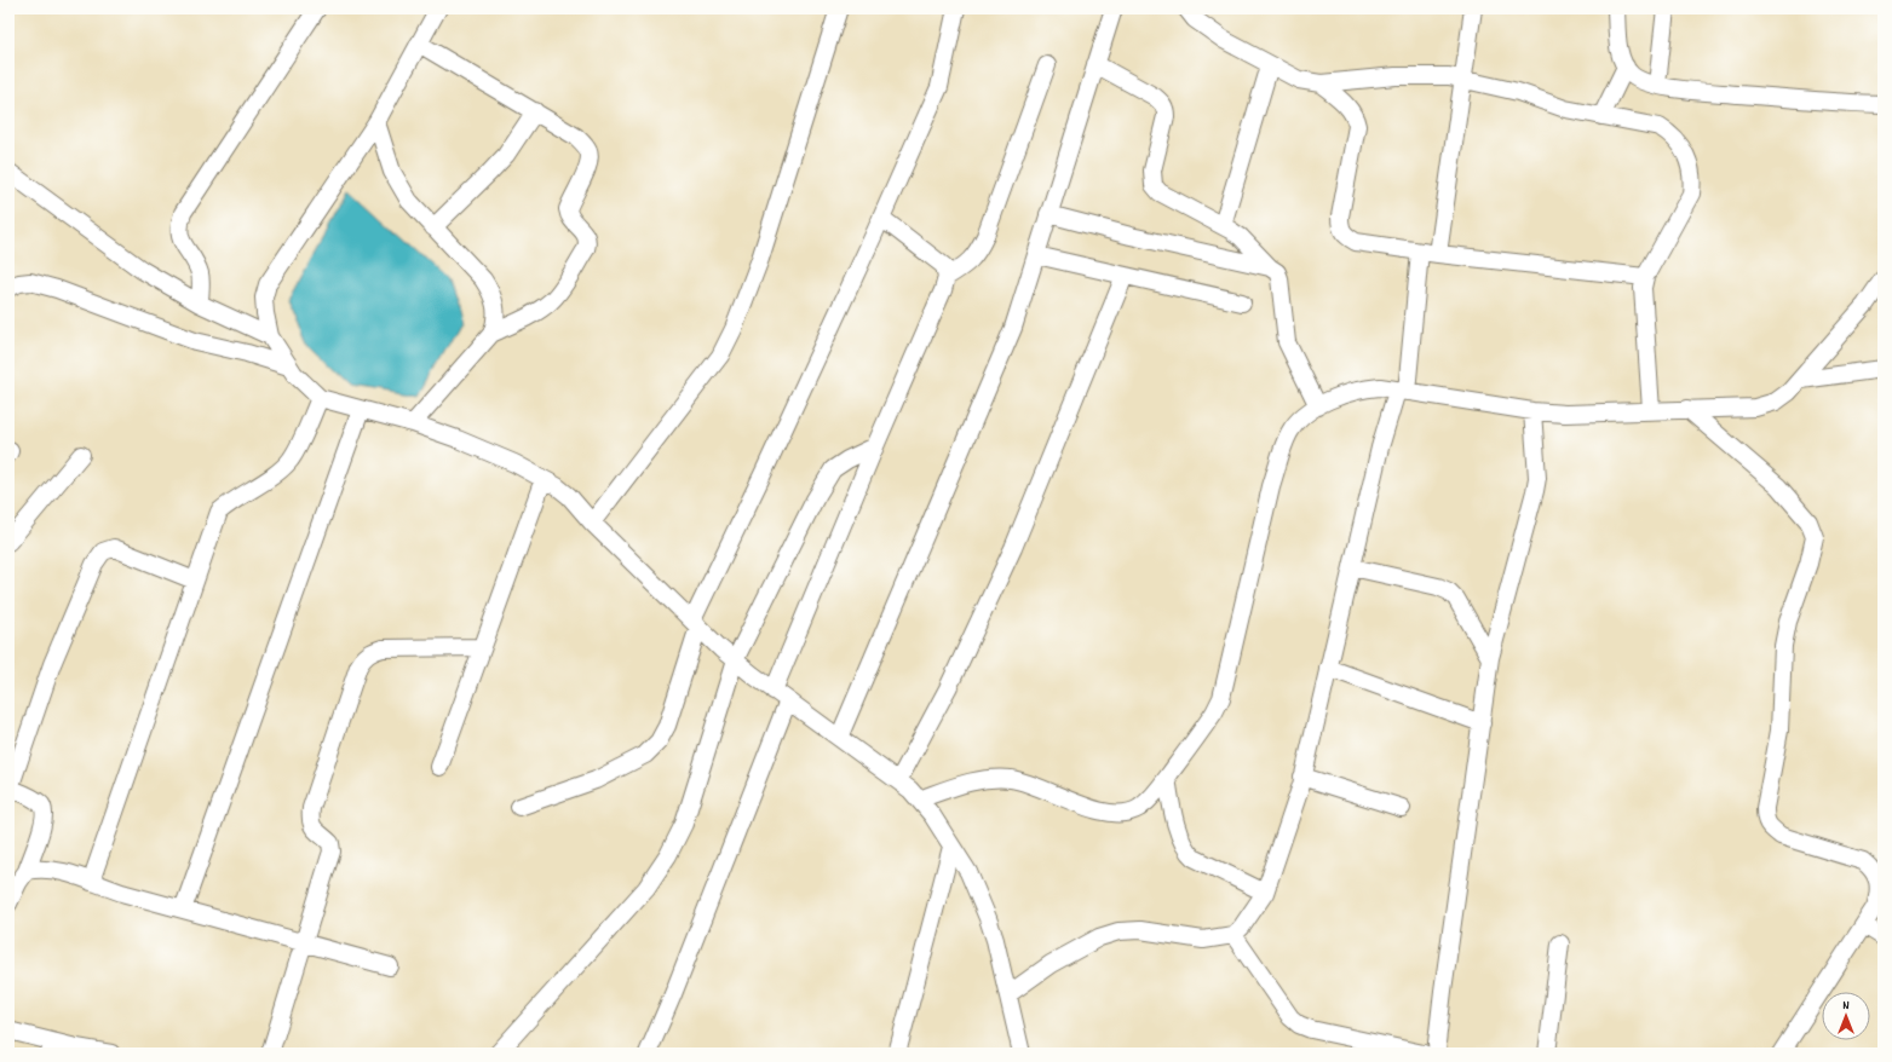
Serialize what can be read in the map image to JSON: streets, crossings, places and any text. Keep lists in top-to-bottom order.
{
  "north": "top"
}
